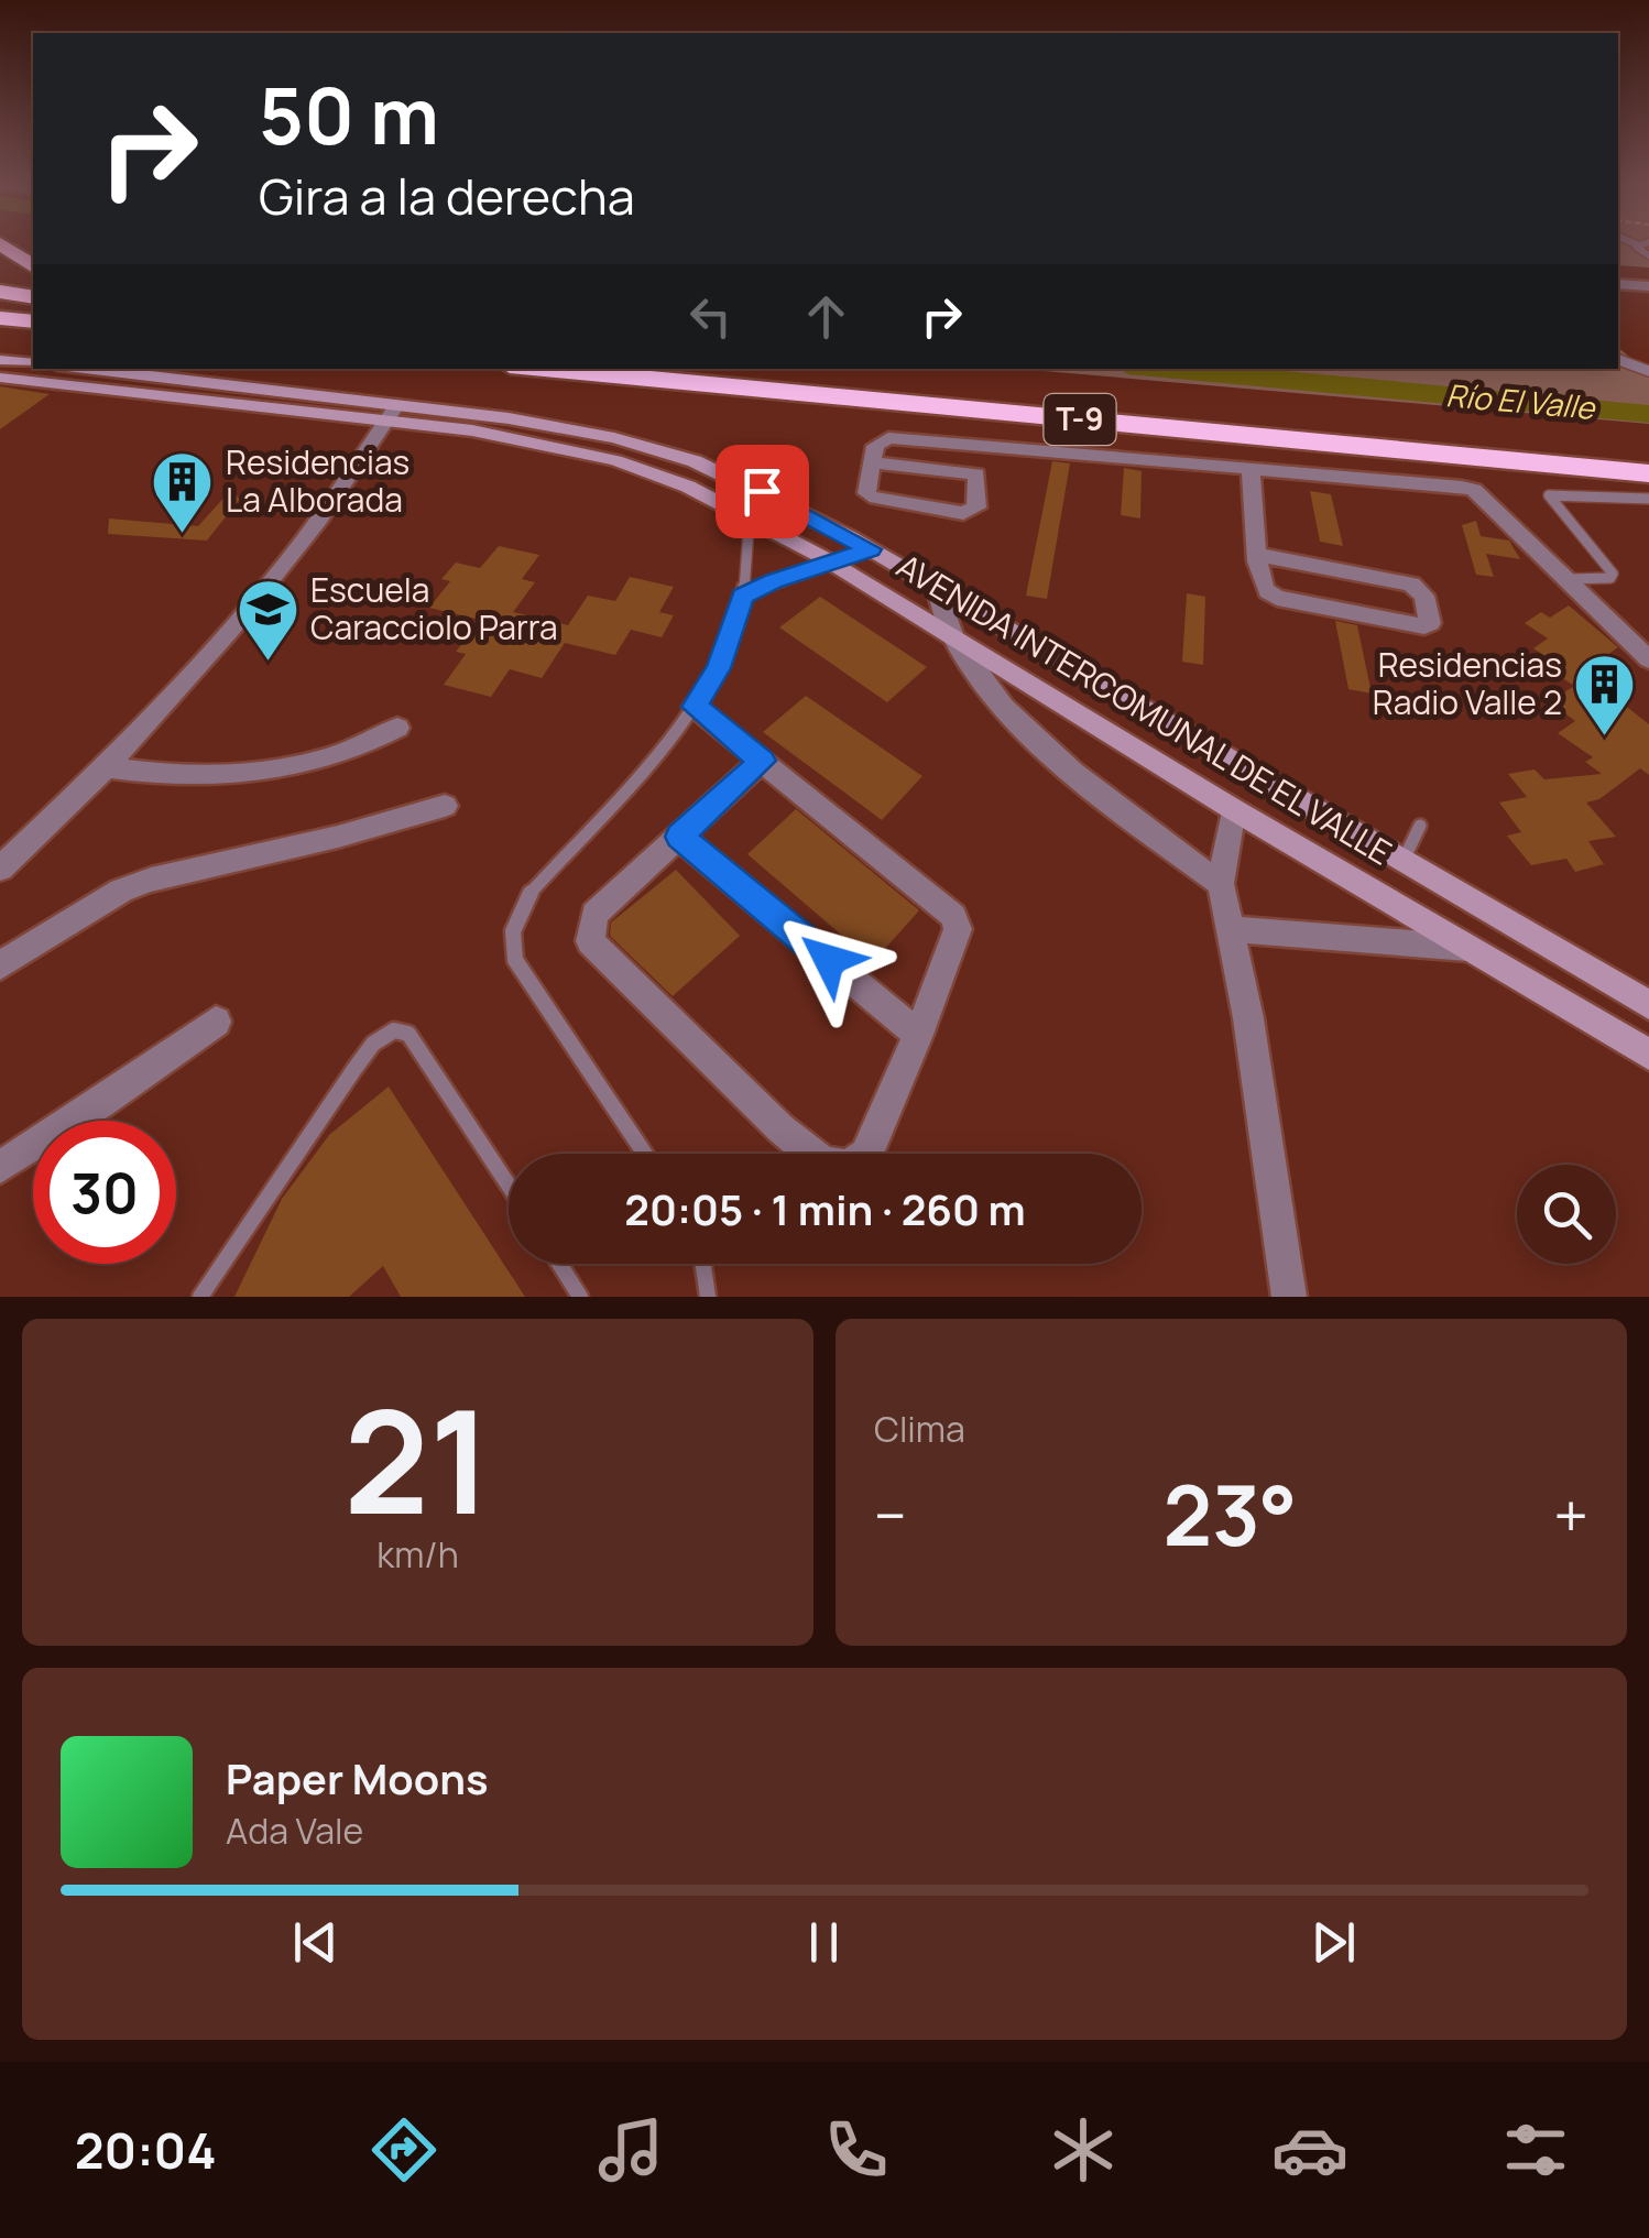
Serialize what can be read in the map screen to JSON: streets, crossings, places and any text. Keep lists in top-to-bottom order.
{
  "streets": {
    "highway": ["T-9"],
    "main road": ["AVENIDA INTERCOMUNAL DE EL VALLE"]
  },
  "water": ["Río El Valle"],
  "places": {
    "building": ["Residencias La Alborada", "Residencias Radio Valle 2"],
    "school or university": ["Escuela Caracciolo Parra"]
  },
  "page": {
    "turn": ["50 m", "Gira a la derecha"],
    "limit": "30",
    "trip": "20:05 · 1 min · 260 m",
    "tile": [
      ["21", "km/h"],
      "Clima"
    ],
    "heat": ["−", "23°", "+"],
    "song": ["Paper Moons", "Ada Vale"],
    "tabs": "20:04"
  }
}
